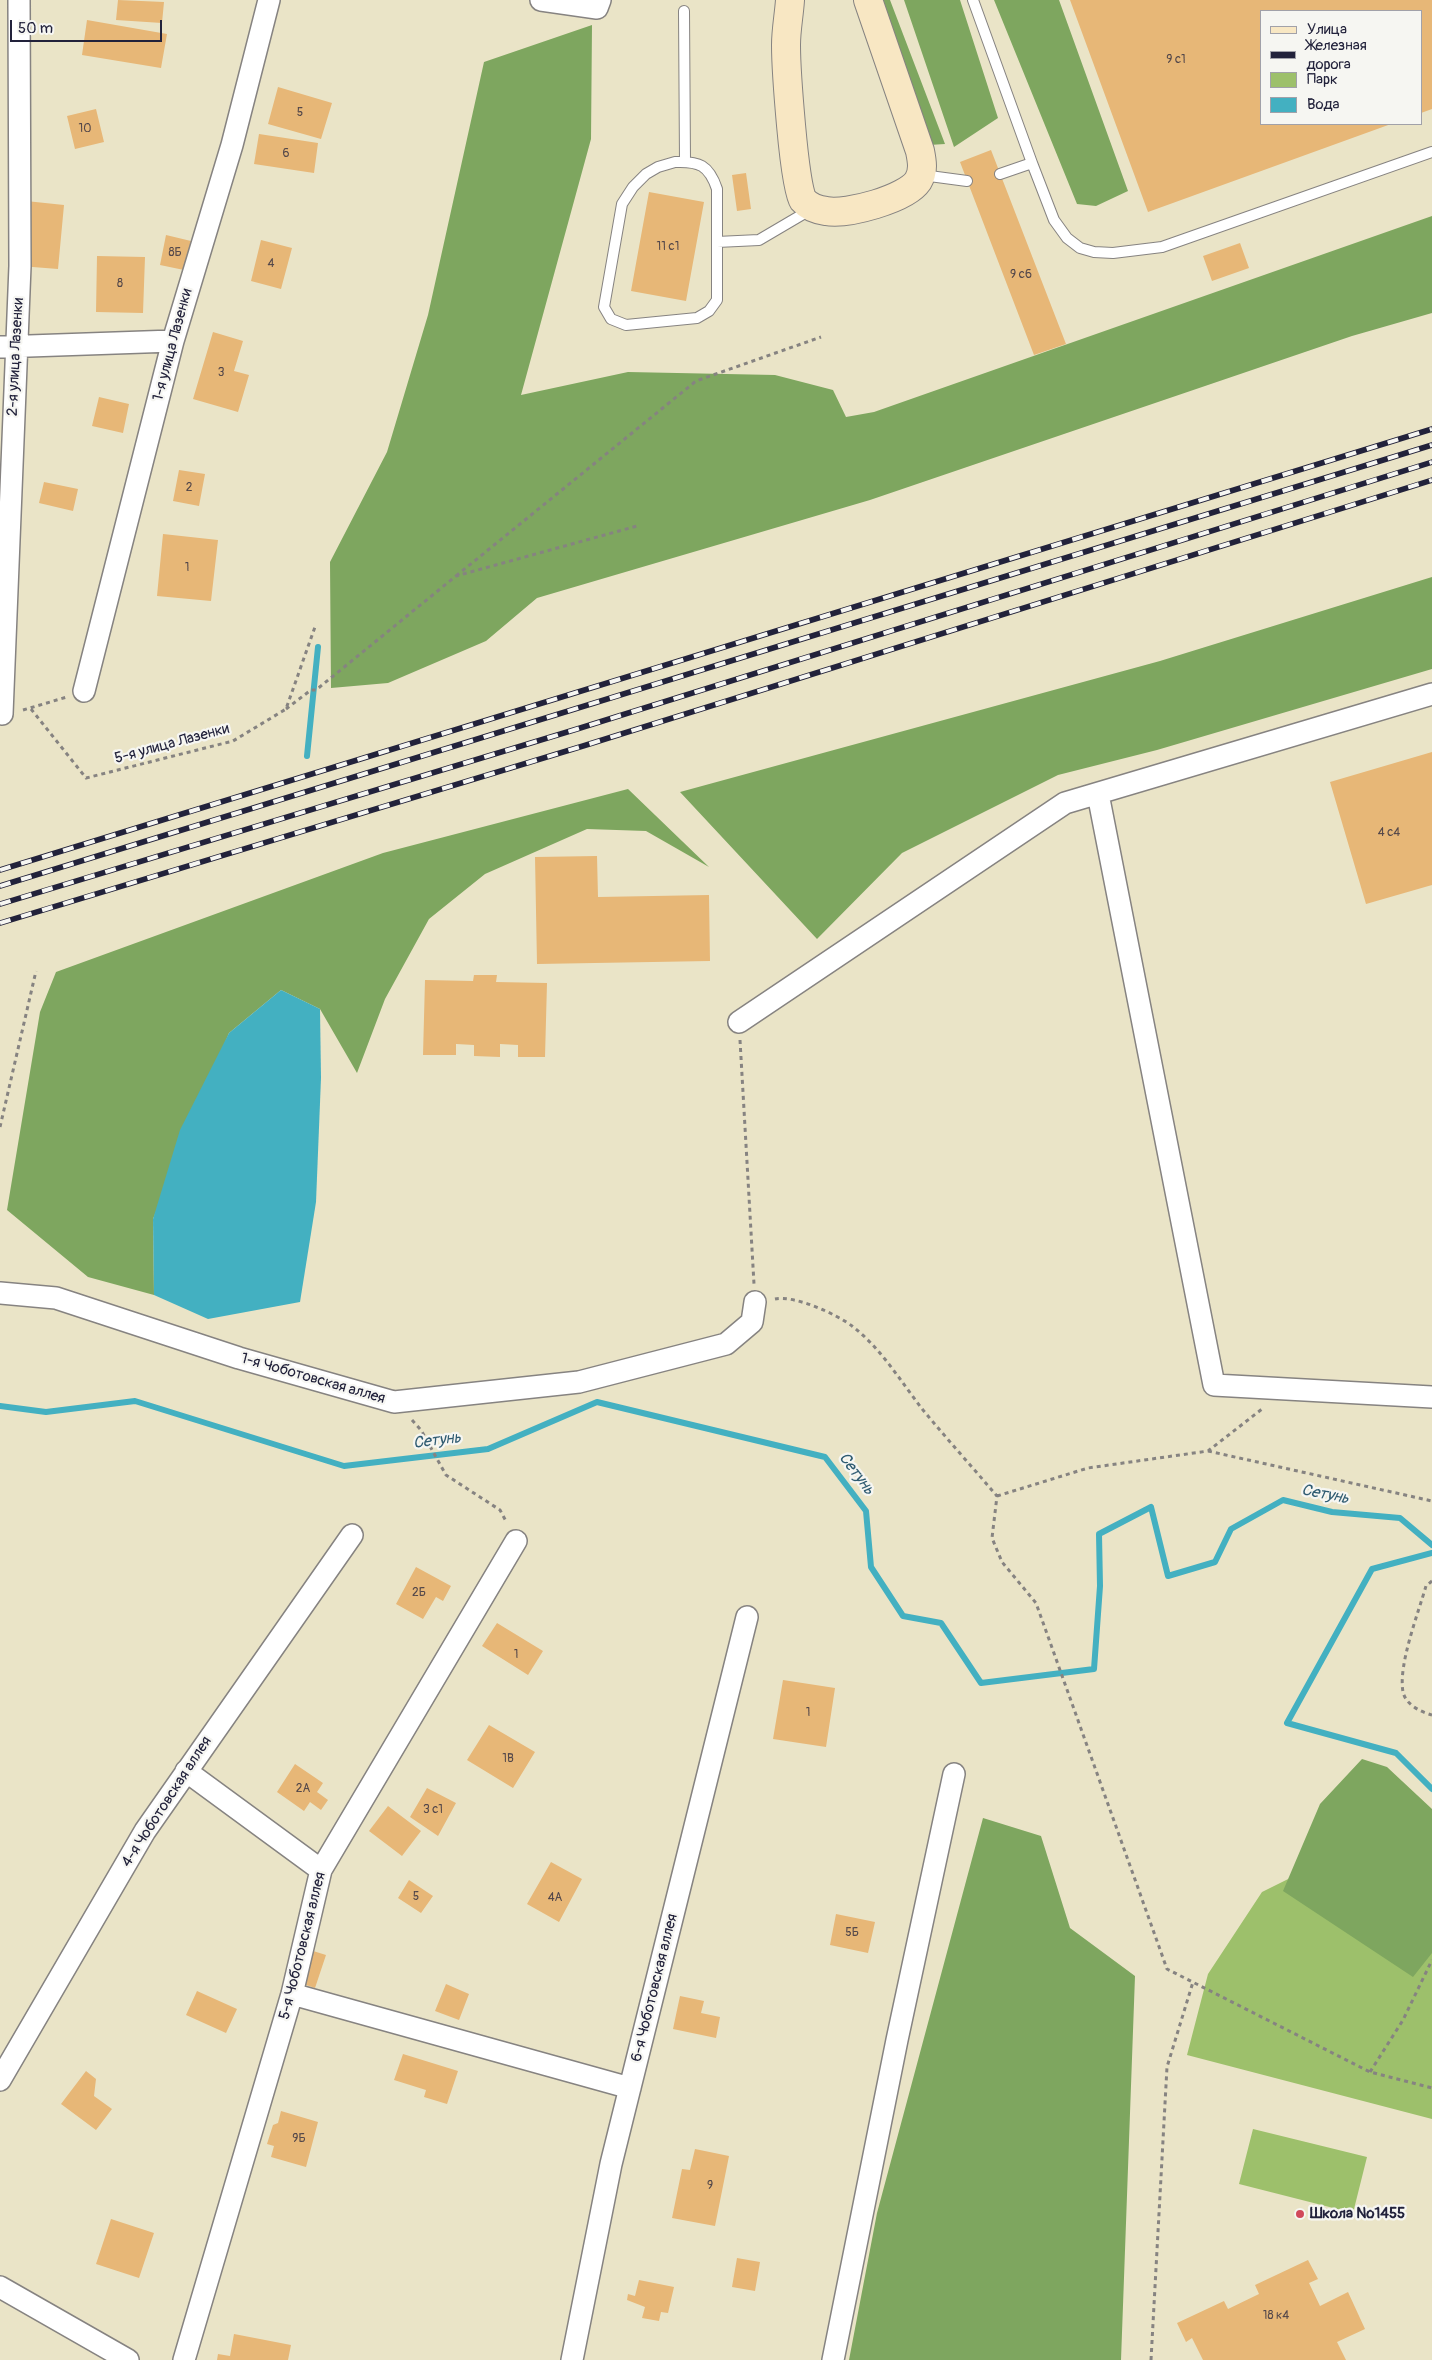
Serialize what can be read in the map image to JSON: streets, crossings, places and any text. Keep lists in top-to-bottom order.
{
  "streets": {
    "street": [
      "1-я улица Лазенки",
      "2-я улица Лазенки",
      "1-я Чоботовская аллея",
      "4-я Чоботовская аллея",
      "5-я Чоботовская аллея",
      "6-я Чоботовская аллея"
    ],
    "path": ["5-я улица Лазенки"]
  },
  "water": ["Сетунь"],
  "places": ["Школа №1455"],
  "house_numbers": [
    "9 с1",
    "5",
    "10",
    "6",
    "11 с1",
    "8Б",
    "4",
    "9 с6",
    "8",
    "3",
    "2",
    "1",
    "4 с4",
    "2Б",
    "1",
    "1",
    "1В",
    "2А",
    "3 с1",
    "5",
    "4А",
    "5Б",
    "9Б",
    "9",
    "18 к4"
  ],
  "legend": [
    "Улица",
    "Железная дорога",
    "Парк",
    "Вода"
  ],
  "scale_bar": "50 m"
}
